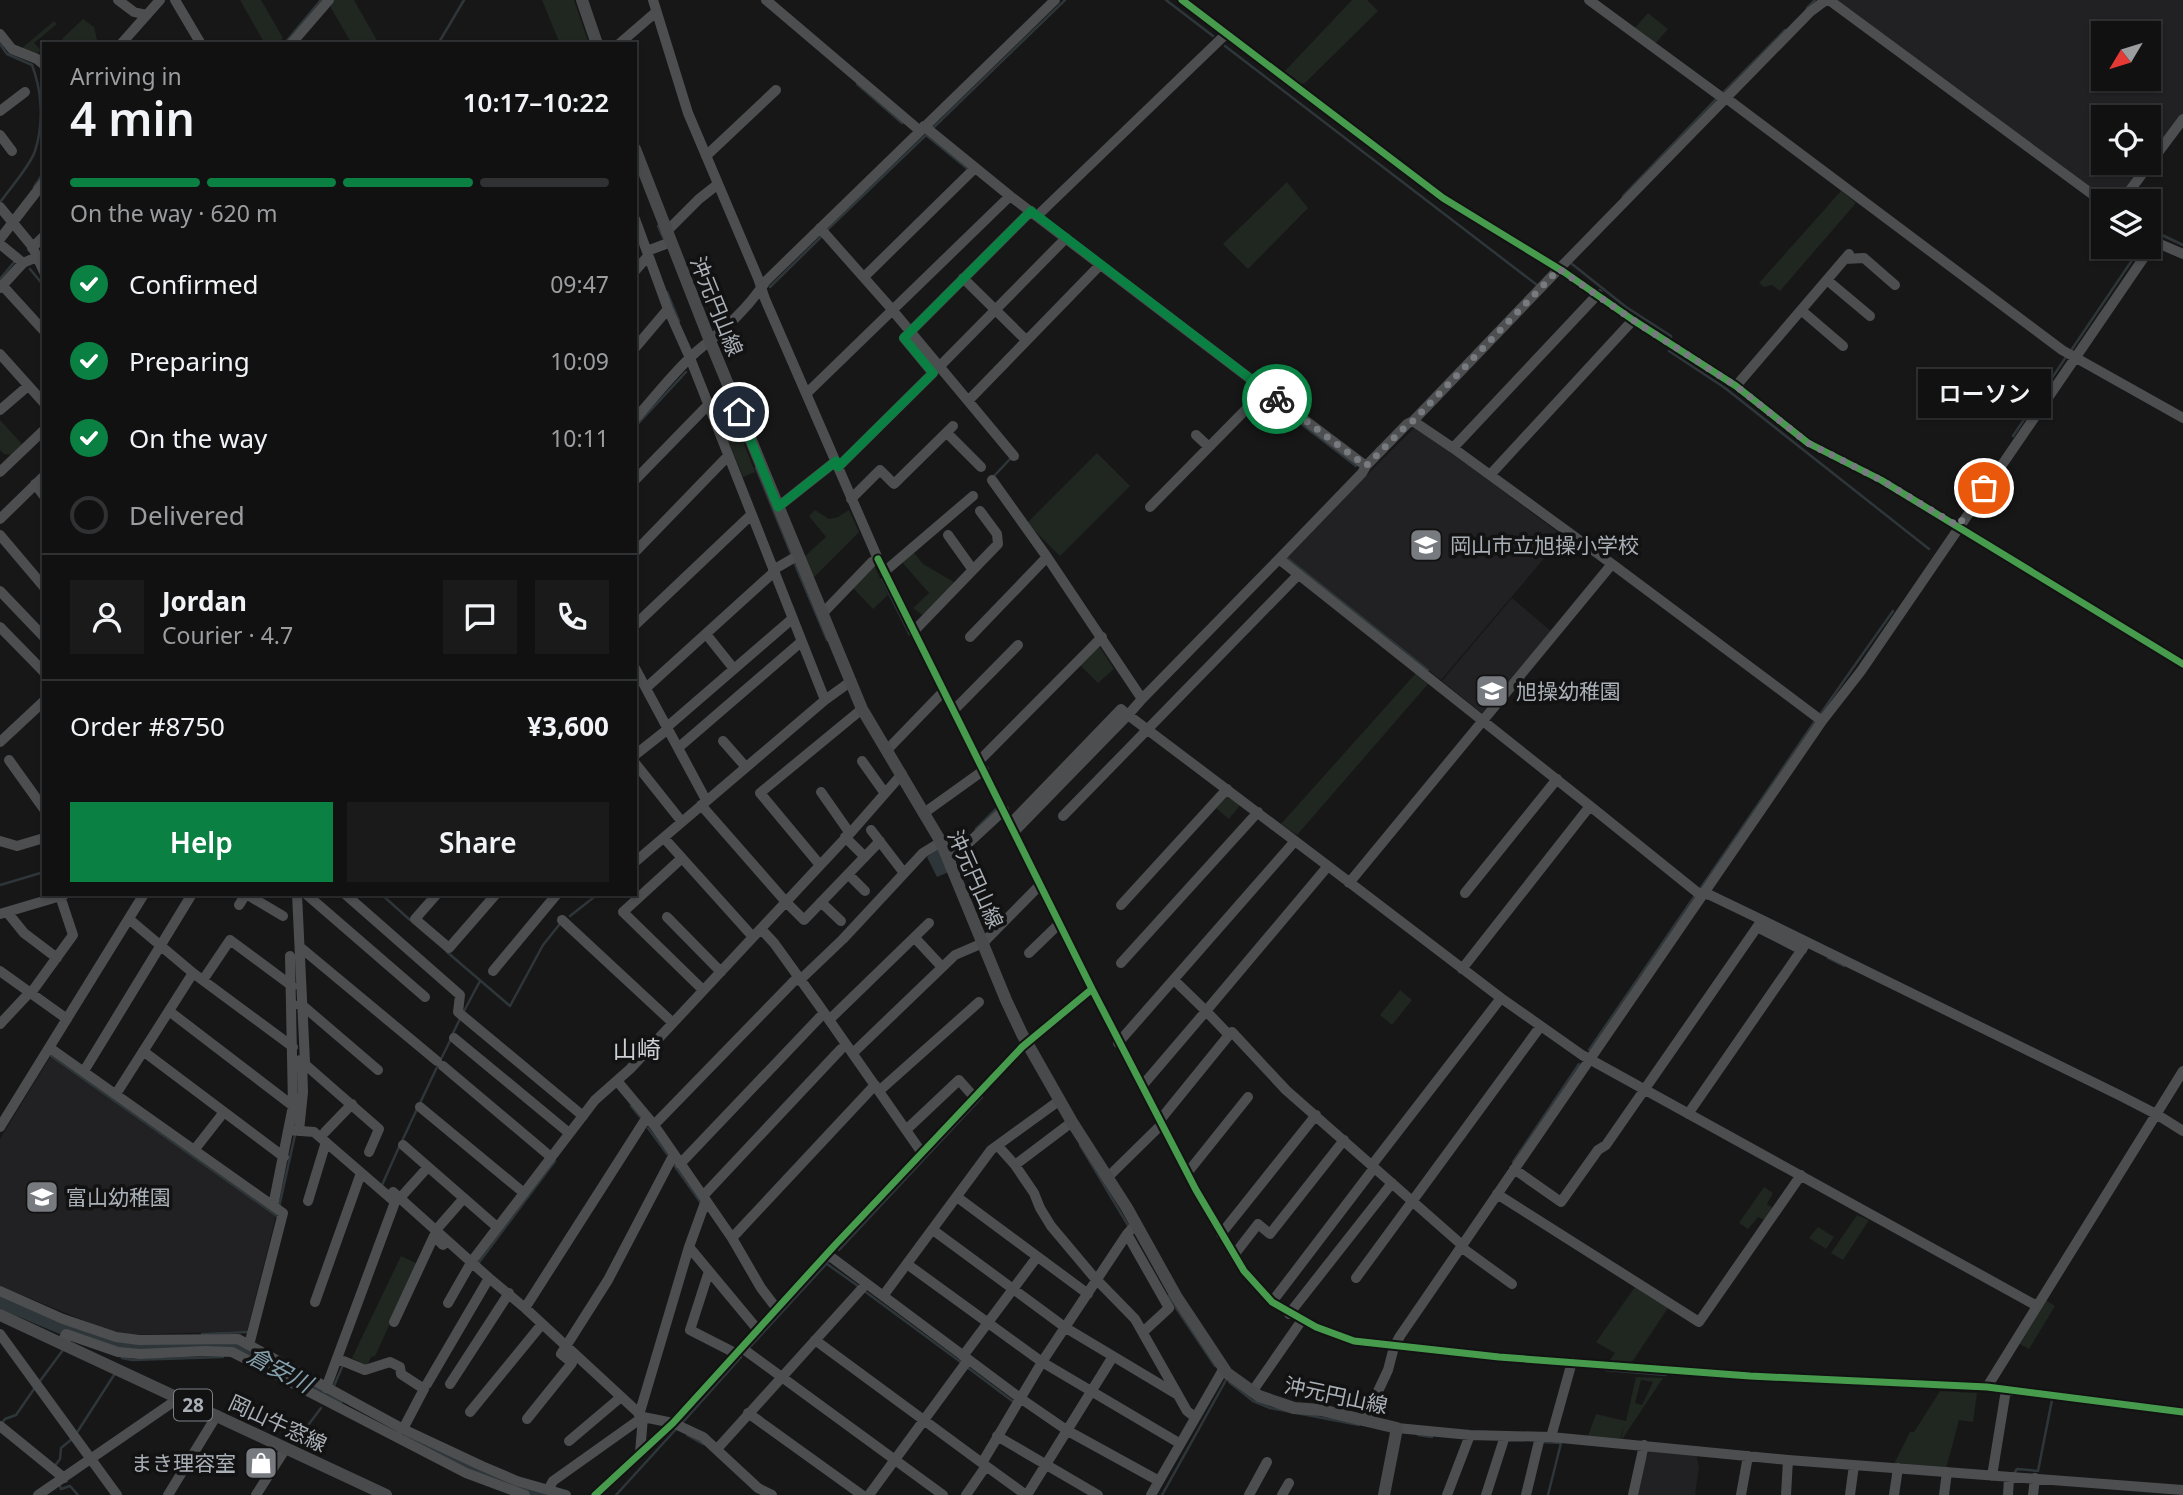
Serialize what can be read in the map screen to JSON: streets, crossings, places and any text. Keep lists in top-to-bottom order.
{
  "streets": {
    "main road": ["沖元円山線", "28", "岡山牛窓線"]
  },
  "districts": ["山崎"],
  "water": ["倉安川"],
  "places": {
    "other": ["ローソン"],
    "school or university": ["岡山市立旭操小学校", "旭操幼稚園", "富山幼稚園"],
    "shop": ["まき理容室"]
  },
  "north": "bottom left",
  "page": {
    "heading": ["4 min", "Arriving in", "10:17–10:22"],
    "panel": [
      "Jordan",
      "Courier · 4.7",
      "Order #8750",
      "¥3,600"
    ],
    "bar": "On the way · 620 m",
    "list": [
      ["Confirmed", "09:47"],
      ["Preparing", "10:09"],
      ["On the way", "10:11"],
      "Delivered"
    ],
    "bubble": "ローソン",
    "buttons": ["Help", "Share"]
  }
}
